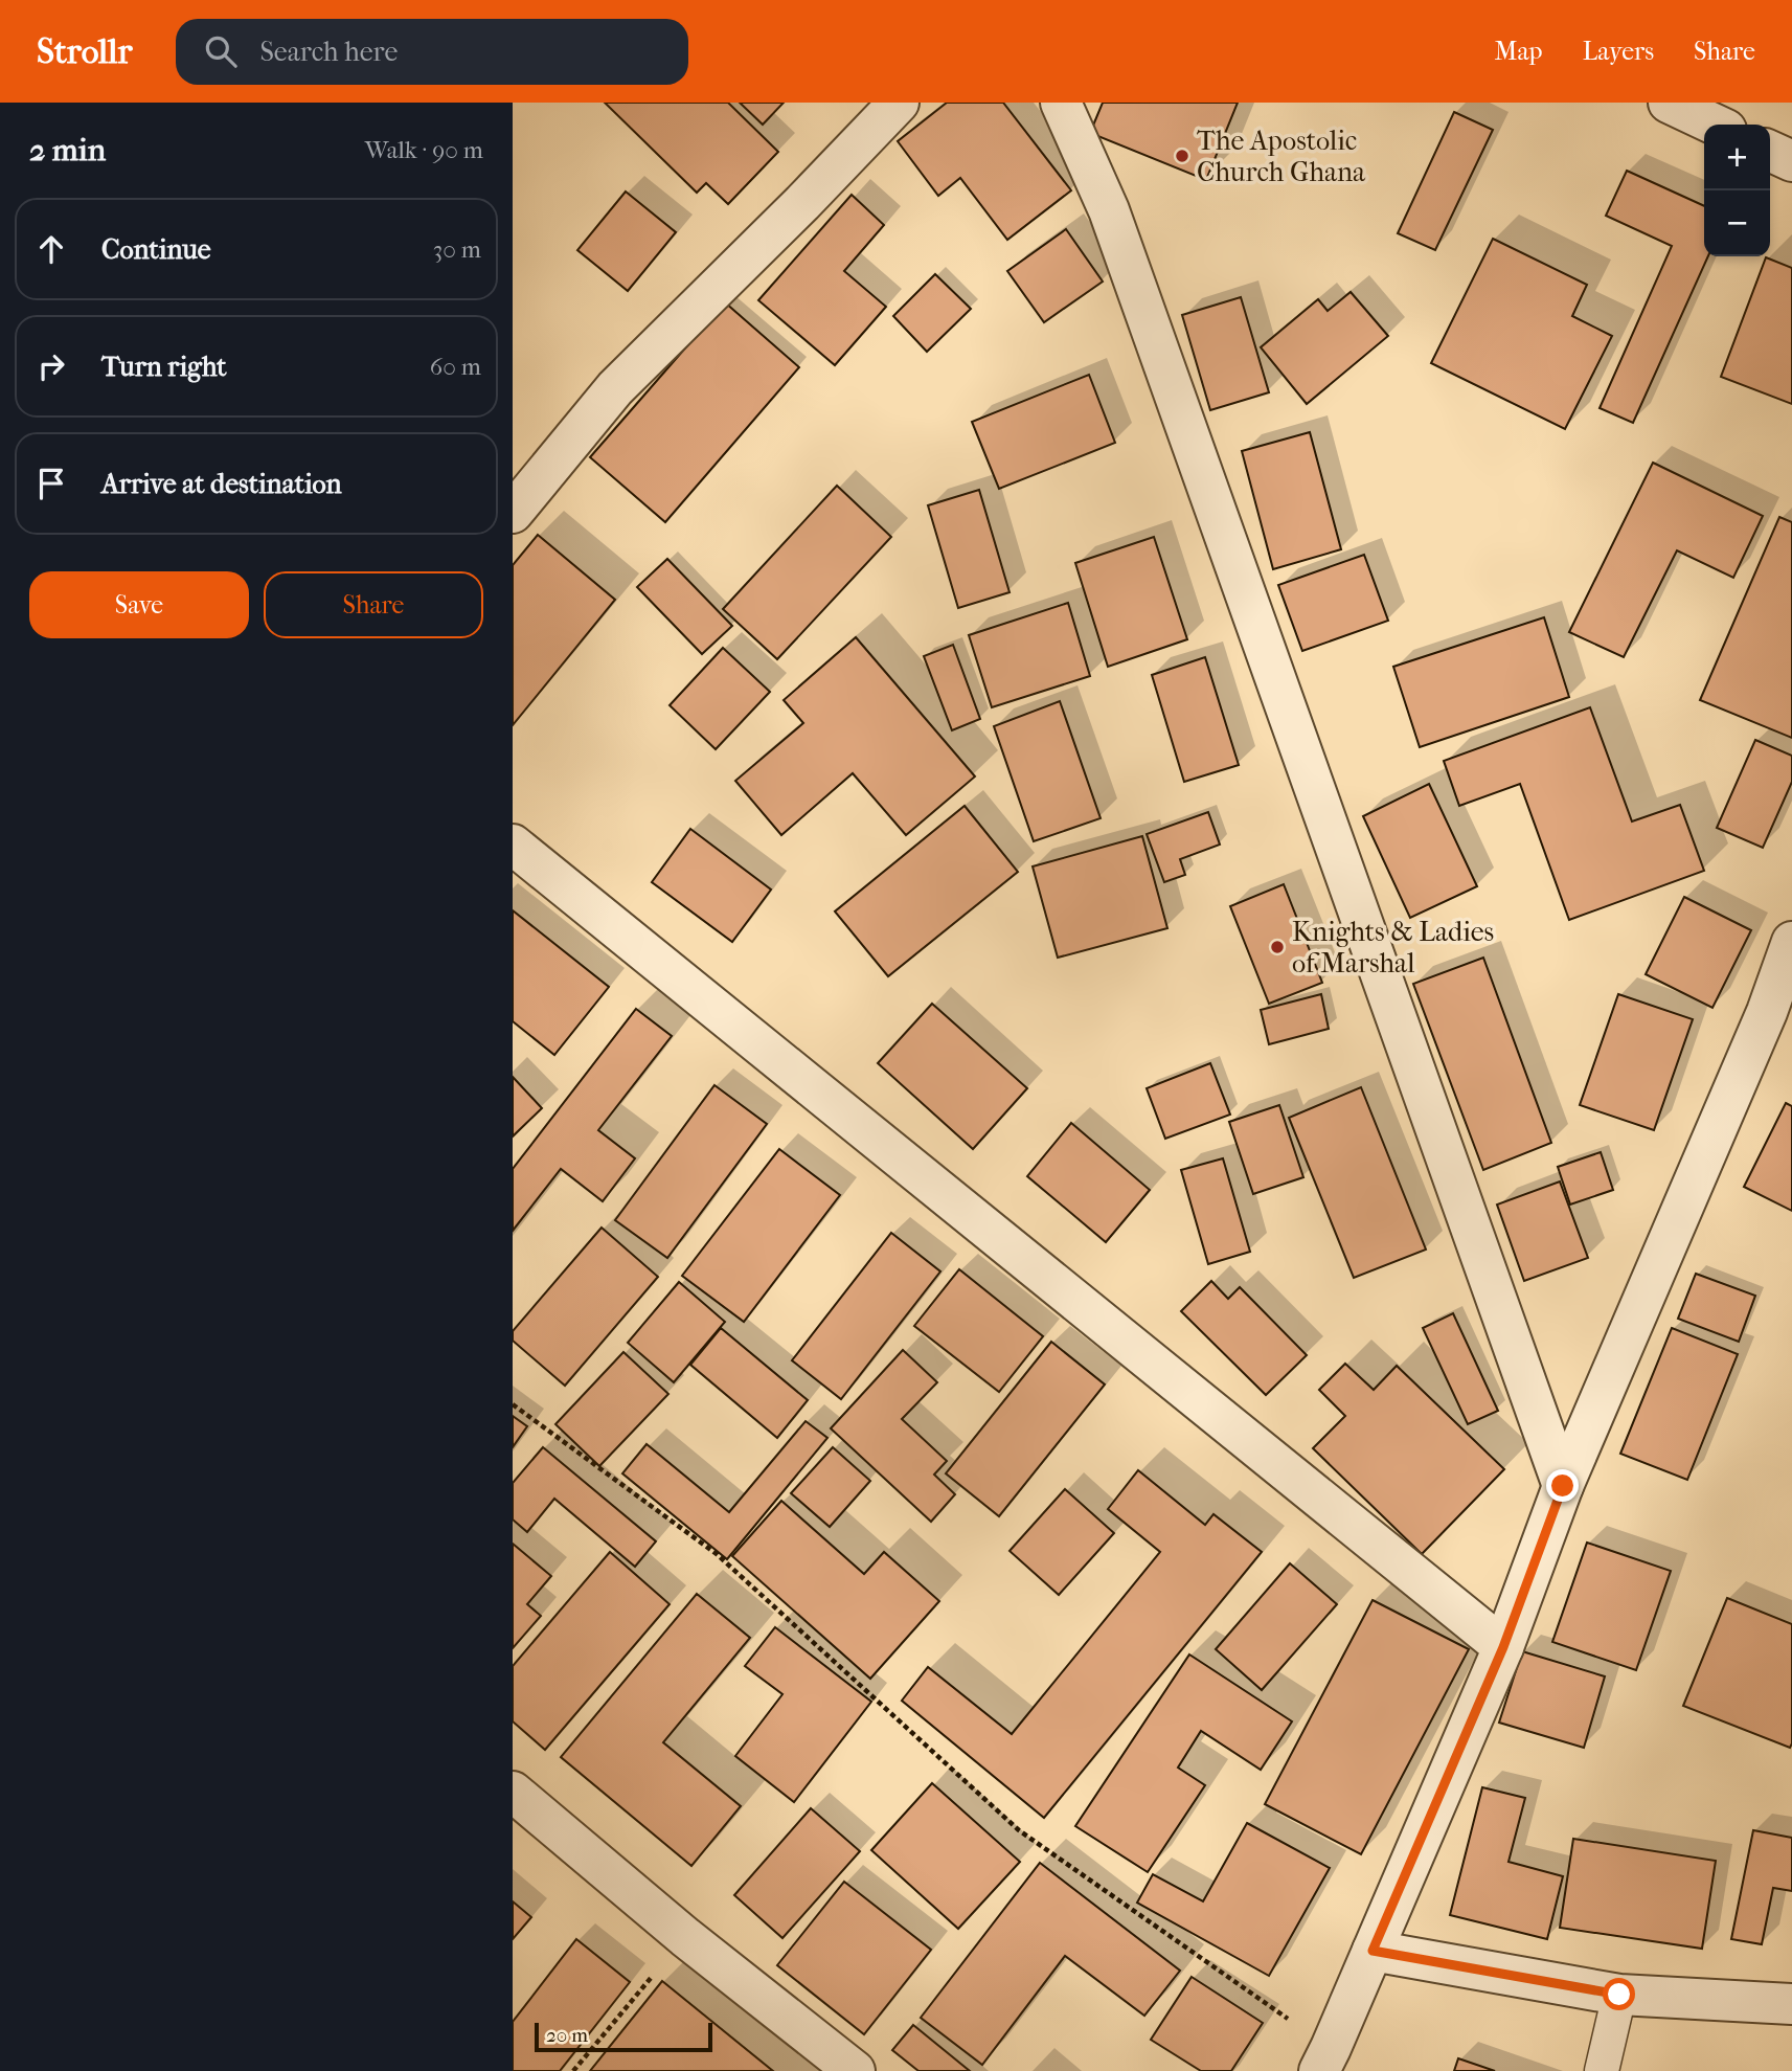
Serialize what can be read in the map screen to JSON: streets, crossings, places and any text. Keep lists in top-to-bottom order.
{
  "places": ["The Apostolic Church Ghana", "Knights & Ladies of Marshal"],
  "scale_bar": "20 m",
  "page": {
    "header": "Strollr",
    "search": "Search here",
    "nav": ["Map", "Layers", "Share"],
    "heading": ["2 min", "Walk · 90 m"],
    "map_buttons": ["+", "−"],
    "list": [
      ["Continue", "30 m"],
      ["Turn right", "60 m"],
      "Arrive at destination"
    ],
    "buttons": ["Save", "Share"],
    "scale": "20 m"
  }
}
